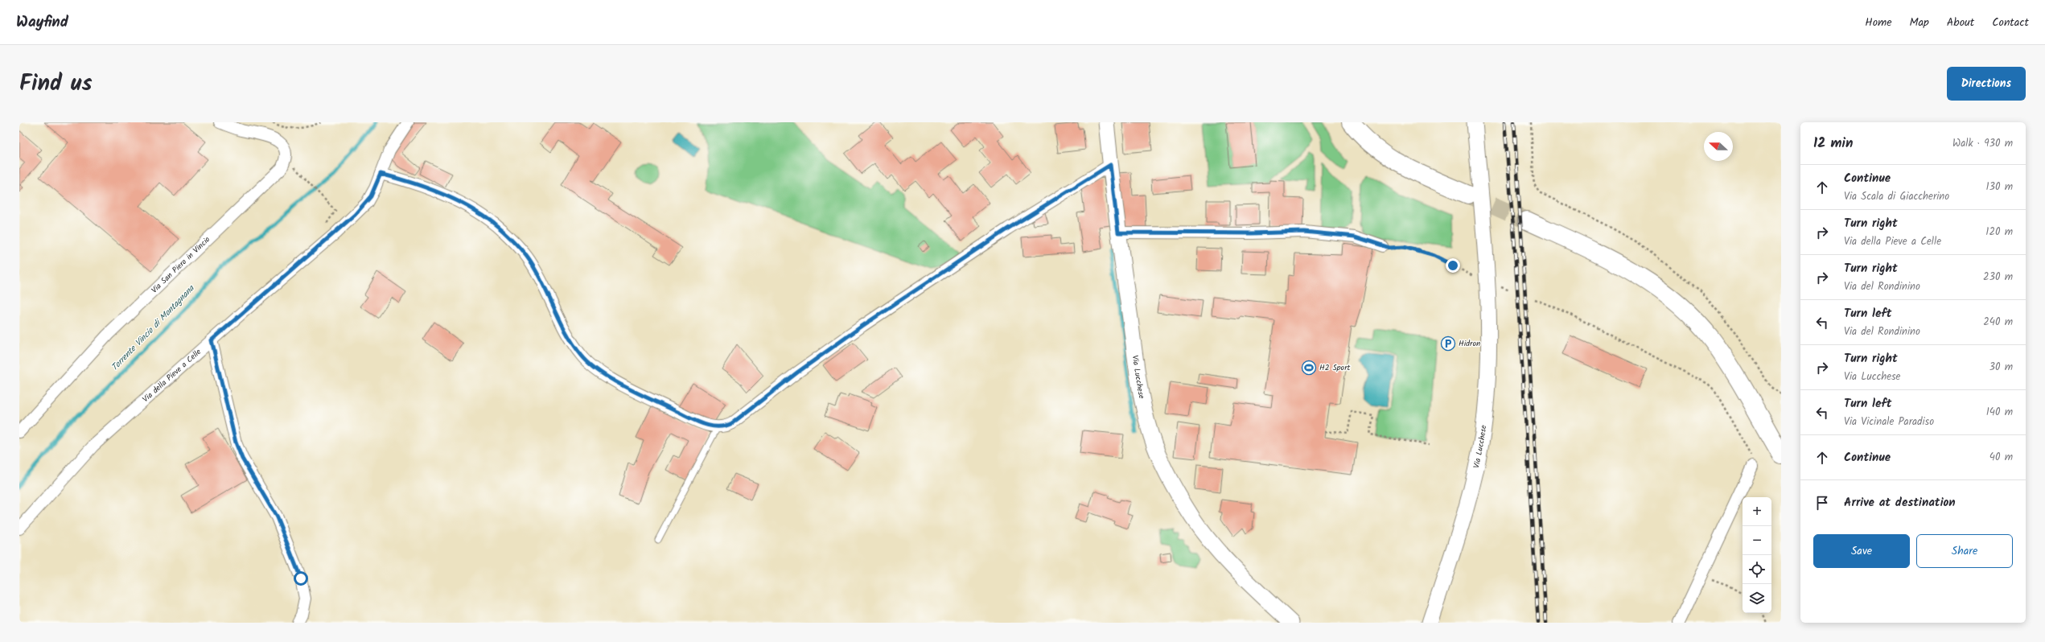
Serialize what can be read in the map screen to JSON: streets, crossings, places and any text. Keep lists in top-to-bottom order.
{
  "streets": {
    "street": ["Via San Piero in Vincio", "Via della Pieve a Celle", "Via Lucchese"]
  },
  "water": ["Torrente Vincio di Montagnana"],
  "places": {
    "parking": ["Hidron"],
    "sports": ["H2 Sport"]
  },
  "north": "left",
  "page": {
    "header": "Wayfind",
    "nav": [
      "Home",
      "Map",
      "About",
      "Contact"
    ],
    "title": "Find us",
    "buttons": [
      "Directions",
      ["Save", "Share"]
    ],
    "heading": ["12 min", "Walk · 930 m"],
    "list": [
      ["Continue", "Via Scala di Giaccherino", "130 m"],
      ["Turn right", "Via della Pieve a Celle", "120 m"],
      ["Turn right", "Via del Rondinino", "230 m"],
      ["Turn left", "Via del Rondinino", "240 m"],
      ["Turn right", "Via Lucchese", "30 m"],
      ["Turn left", "Via Vicinale Paradiso", "140 m"],
      ["Continue", "40 m"],
      "Arrive at destination"
    ],
    "map_buttons": ["+", "−"]
  }
}
